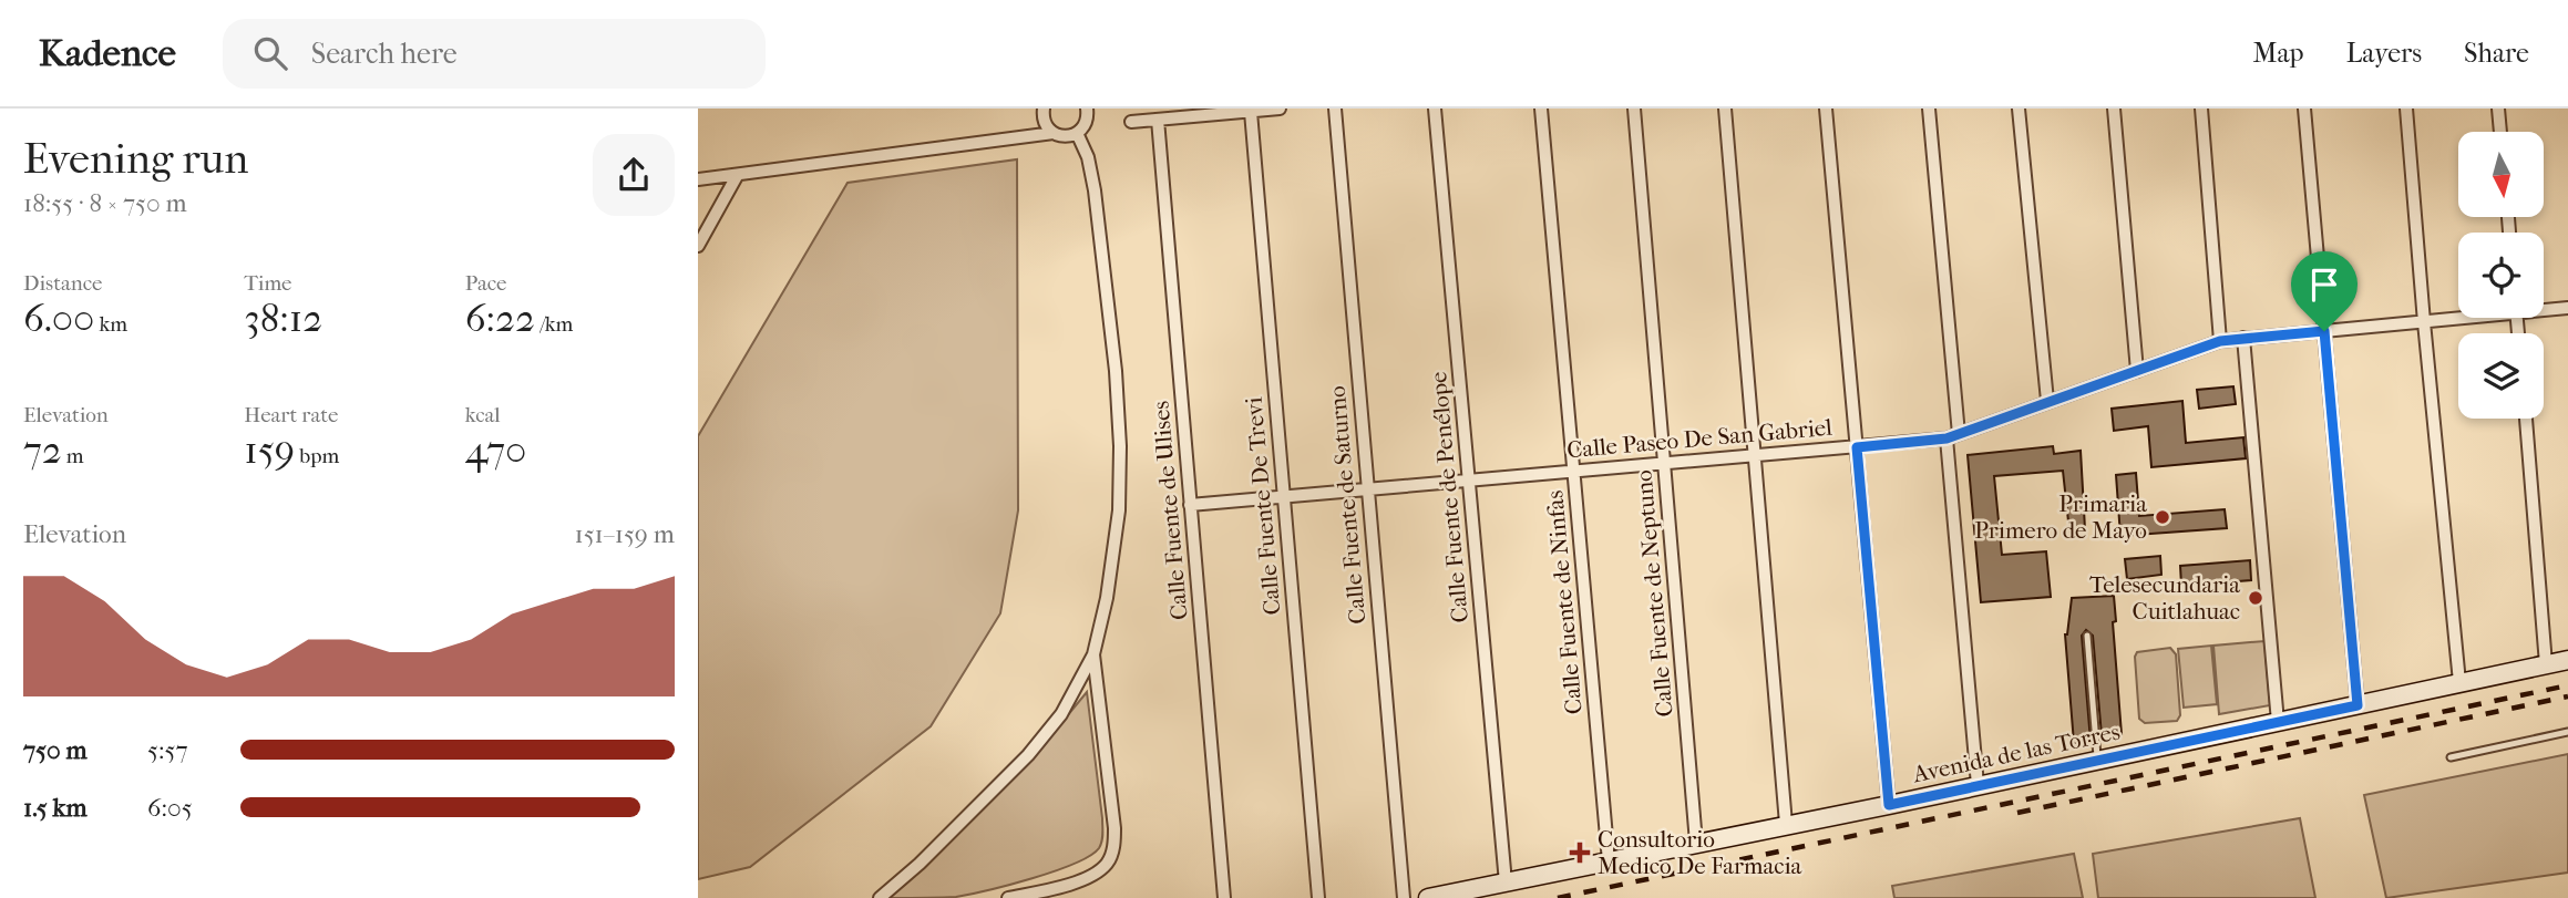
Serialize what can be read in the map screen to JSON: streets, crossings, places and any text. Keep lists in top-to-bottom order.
{
  "streets": {
    "main road": ["Avenida de las Torres"],
    "street": [
      "Calle Paseo De San Gabriel",
      "Calle Fuente de Penélope",
      "Calle Fuente de Saturno",
      "Calle Fuente De Trevi",
      "Calle Fuente de Ulises",
      "Calle Fuente de Neptuno",
      "Calle Fuente de Ninfas"
    ]
  },
  "crossings": [
    ["Calle Paseo De San Gabriel", "Calle Fuente de Penélope"],
    ["Calle Paseo De San Gabriel", "Calle Fuente de Saturno"],
    ["Calle Paseo De San Gabriel", "Calle Fuente De Trevi"],
    ["Calle Paseo De San Gabriel", "Calle Fuente de Ulises"],
    ["Calle Paseo De San Gabriel", "Calle Fuente de Neptuno"],
    ["Calle Paseo De San Gabriel", "Calle Fuente de Ninfas"],
    ["Calle Fuente de Penélope", "Avenida de las Torres"],
    ["Calle Fuente de Neptuno", "Avenida de las Torres"],
    ["Calle Fuente de Ninfas", "Avenida de las Torres"]
  ],
  "places": {
    "other": ["Primaria Primero de Mayo", "Telesecundaria Cuitlahuac"],
    "health": ["Consultorio Medico De Farmacia"]
  },
  "north": "bottom",
  "page": {
    "header": "Kadence",
    "search": "Search here",
    "nav": ["Map", "Layers", "Share"],
    "heading": ["Evening run", "18:55 · 8 × 750 m"],
    "stats": [
      ["Distance", "6.00 km"],
      ["Time", "38:12"],
      ["Pace", "6:22 /km"],
      ["Elevation", "72 m"],
      ["Heart rate", "159 bpm"],
      ["kcal", "470"]
    ],
    "chart": ["Elevation", "151–159 m"],
    "list": [
      {
        "name": "750 m",
        "note": "5:57"
      },
      {
        "name": "1.5 km",
        "note": "6:05"
      }
    ]
  }
}
